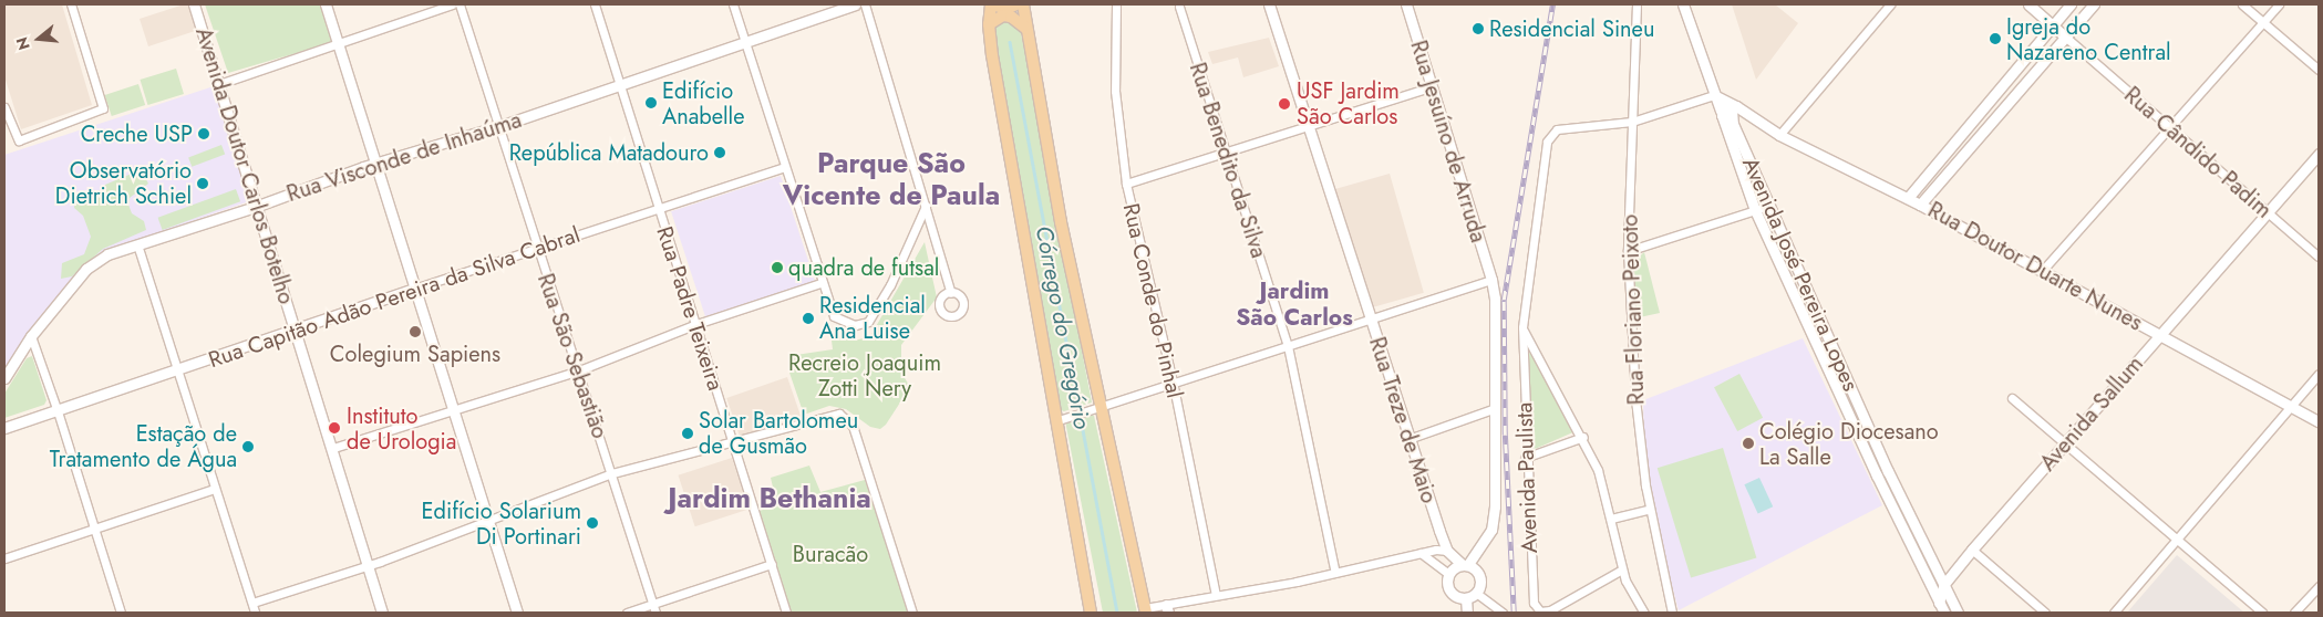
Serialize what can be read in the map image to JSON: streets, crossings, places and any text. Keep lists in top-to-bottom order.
{
  "streets": {
    "main road": [
      "Rua Jesuíno de Arruda",
      "Rua Cândido Padim",
      "Rua Visconde de Inhaúma",
      "Avenida Doutor Carlos Botelho",
      "Rua Doutor Duarte Nunes",
      "Avenida José Pereira Lopes",
      "Rua Capitão Adão Pereira da Silva Cabral",
      "Avenida Sallum",
      "Rua Treze de Maio",
      "Avenida Paulista"
    ],
    "street": [
      "Rua Benedito da Silva",
      "Rua Conde do Pinhal",
      "Rua Padre Teixeira",
      "Rua Floriano Peixoto",
      "Rua São Sebastião"
    ]
  },
  "crossings": [
    ["Rua Jesuíno de Arruda", "Avenida Paulista"],
    ["Rua Cândido Padim", "Avenida Sallum"],
    ["Rua Visconde de Inhaúma", "Avenida Doutor Carlos Botelho"],
    ["Rua Visconde de Inhaúma", "Rua Padre Teixeira"],
    ["Rua Visconde de Inhaúma", "Rua São Sebastião"],
    ["Avenida Doutor Carlos Botelho", "Rua Capitão Adão Pereira da Silva Cabral"],
    ["Rua Doutor Duarte Nunes", "Avenida José Pereira Lopes"],
    ["Rua Doutor Duarte Nunes", "Avenida Sallum"],
    ["Avenida José Pereira Lopes", "Avenida Sallum"],
    ["Rua Capitão Adão Pereira da Silva Cabral", "Rua Padre Teixeira"],
    ["Rua Capitão Adão Pereira da Silva Cabral", "Rua São Sebastião"],
    ["Rua Floriano Peixoto", "Avenida Paulista"],
    ["Rua Treze de Maio", "Avenida Paulista"]
  ],
  "districts": ["Parque São Vicente de Paula", "Jardim São Carlos", "Jardim Bethania"],
  "water": ["Córrego do Gregório"],
  "parks": ["Recreio Joaquim Zotti Nery", "Buracão"],
  "places": [
    "Residencial Sineu",
    "Igreja do Nazareno Central",
    "Edifício Anabelle",
    "USF Jardim São Carlos",
    "Creche USP",
    "República Matadouro",
    "Observatório Dietrich Schiel",
    "quadra de futsal",
    "Residencial Ana Luise",
    "Colegium Sapiens",
    "Instituto de Urologia",
    "Solar Bartolomeu de Gusmão",
    "Colégio Diocesano La Salle",
    "Estação de Tratamento de Água",
    "Edifício Solarium Di Portinari"
  ],
  "north": "left"
}
